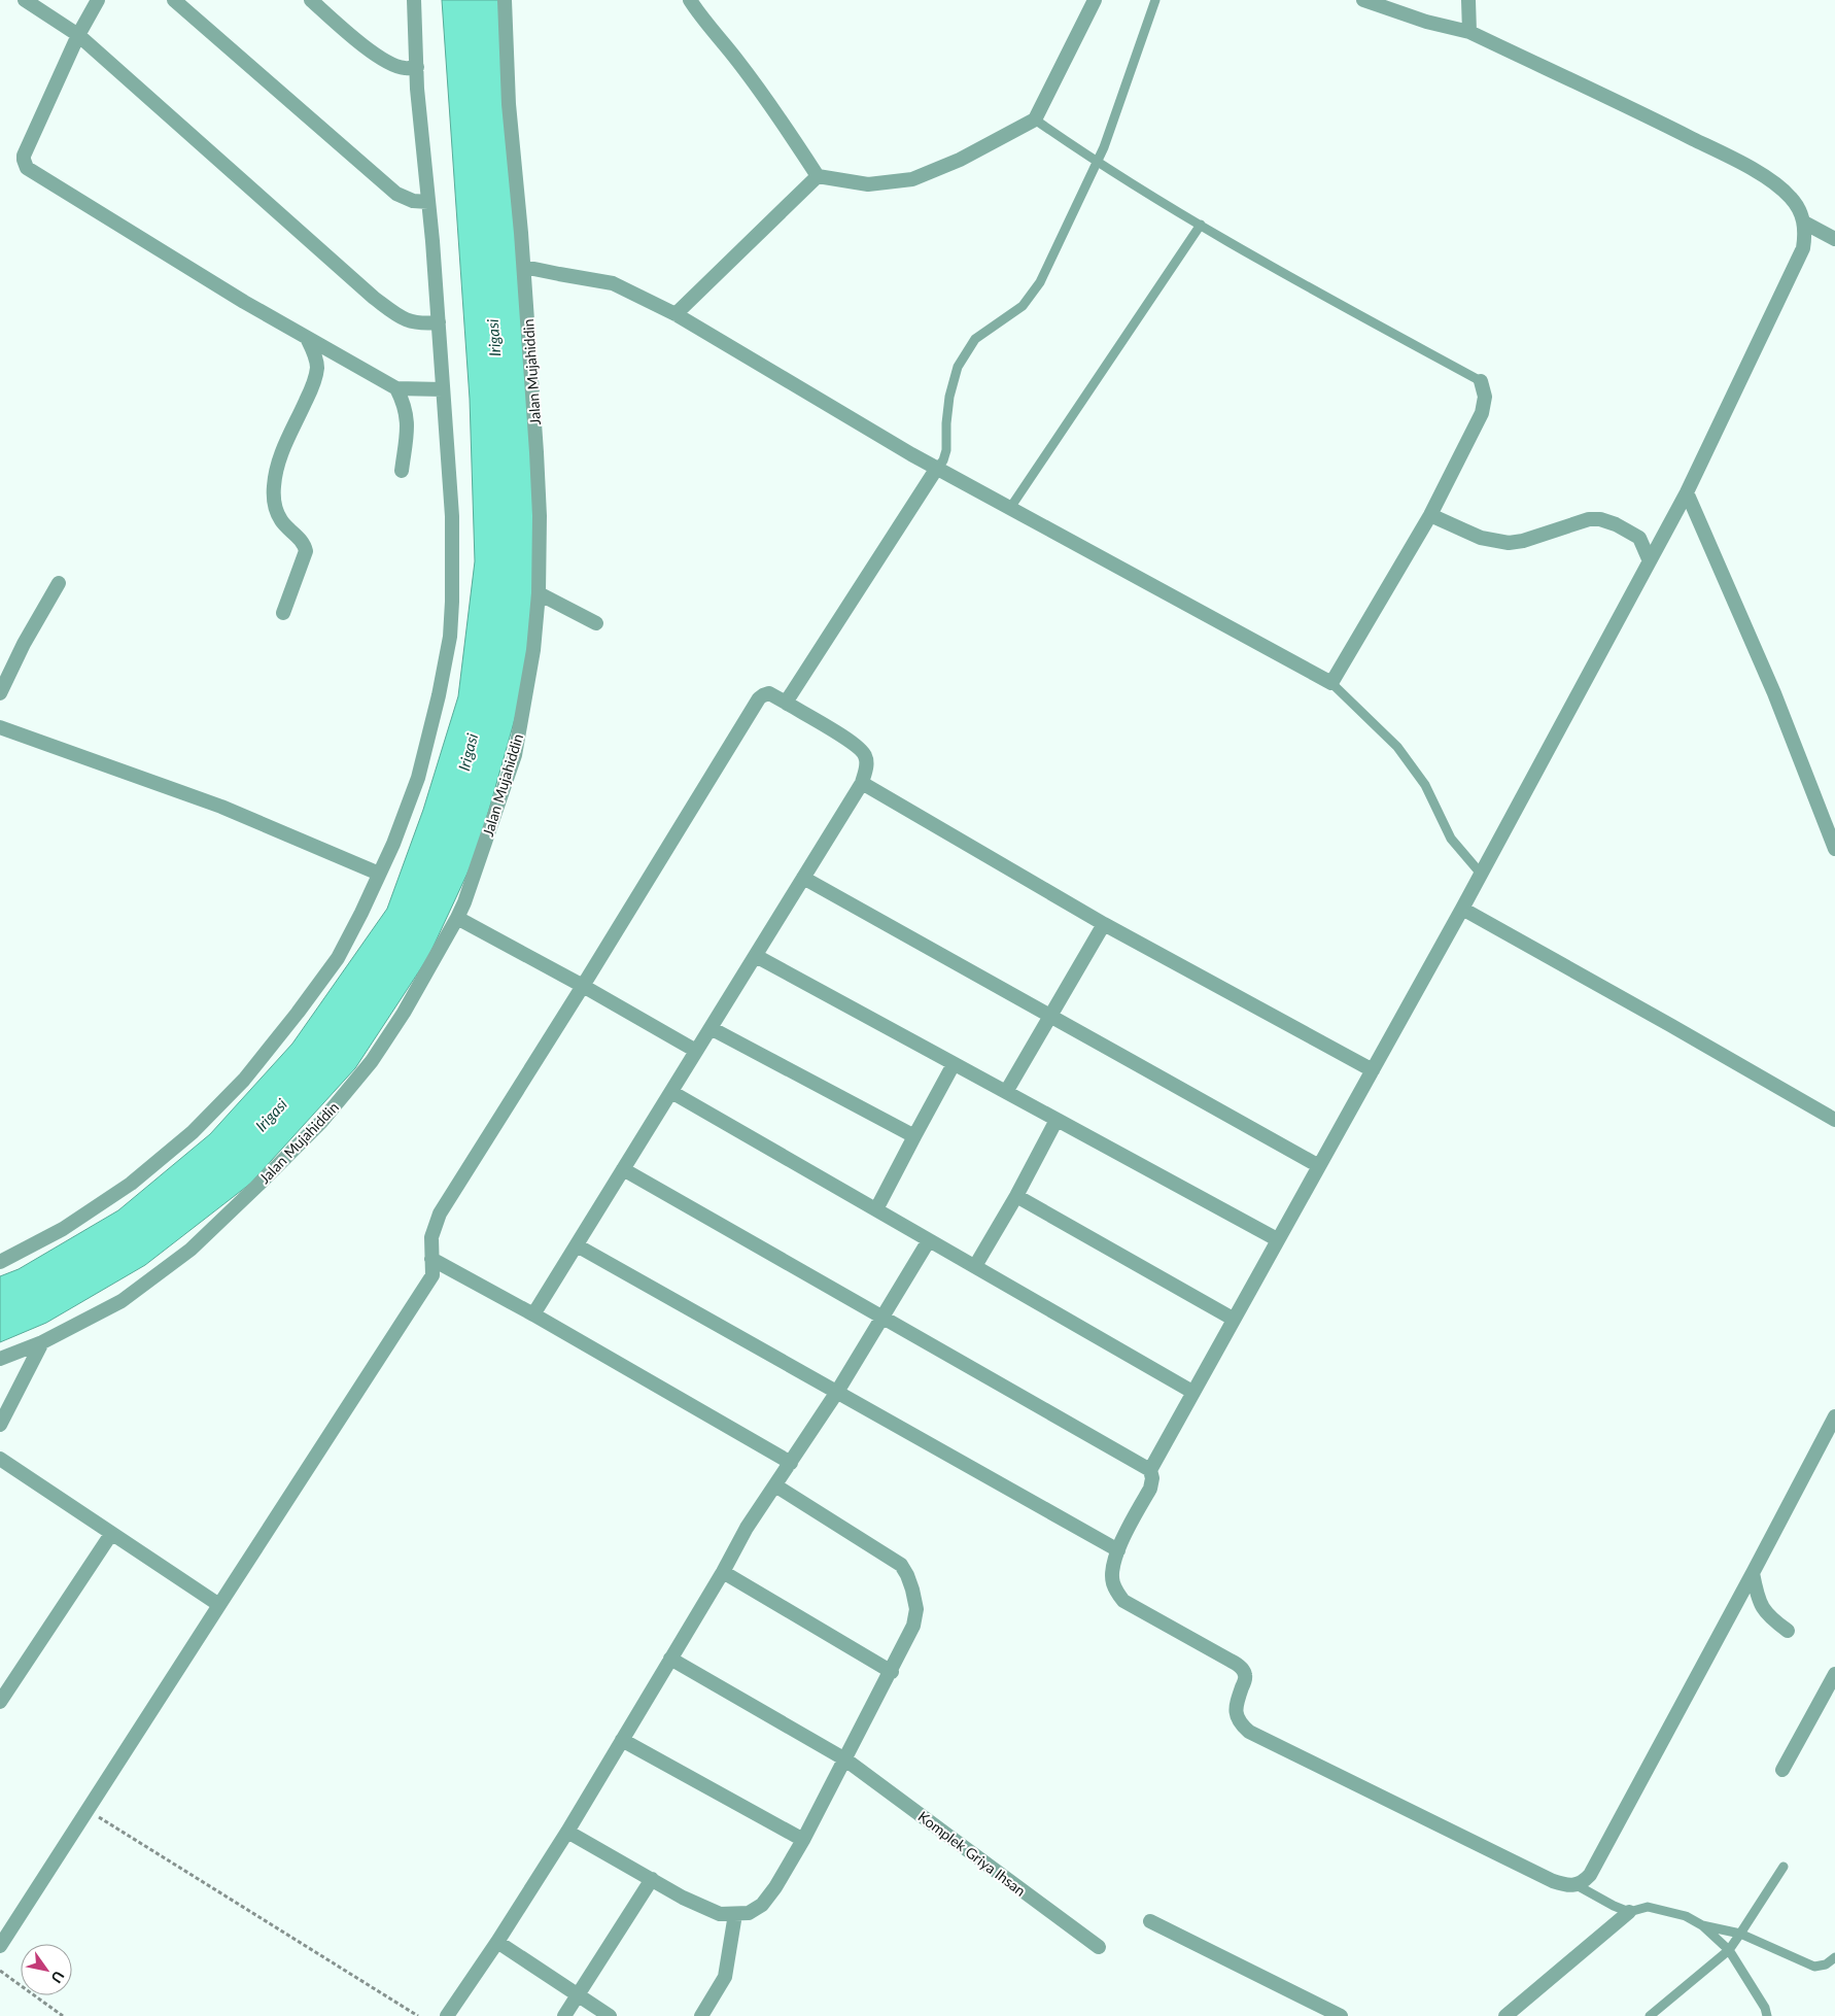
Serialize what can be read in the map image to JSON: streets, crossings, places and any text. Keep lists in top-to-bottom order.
{
  "streets": {
    "street": ["Jalan Mujahiddin", "Komplek Griya Ihsan"]
  },
  "water": ["Irigasi"],
  "north": "bottom right"
}
